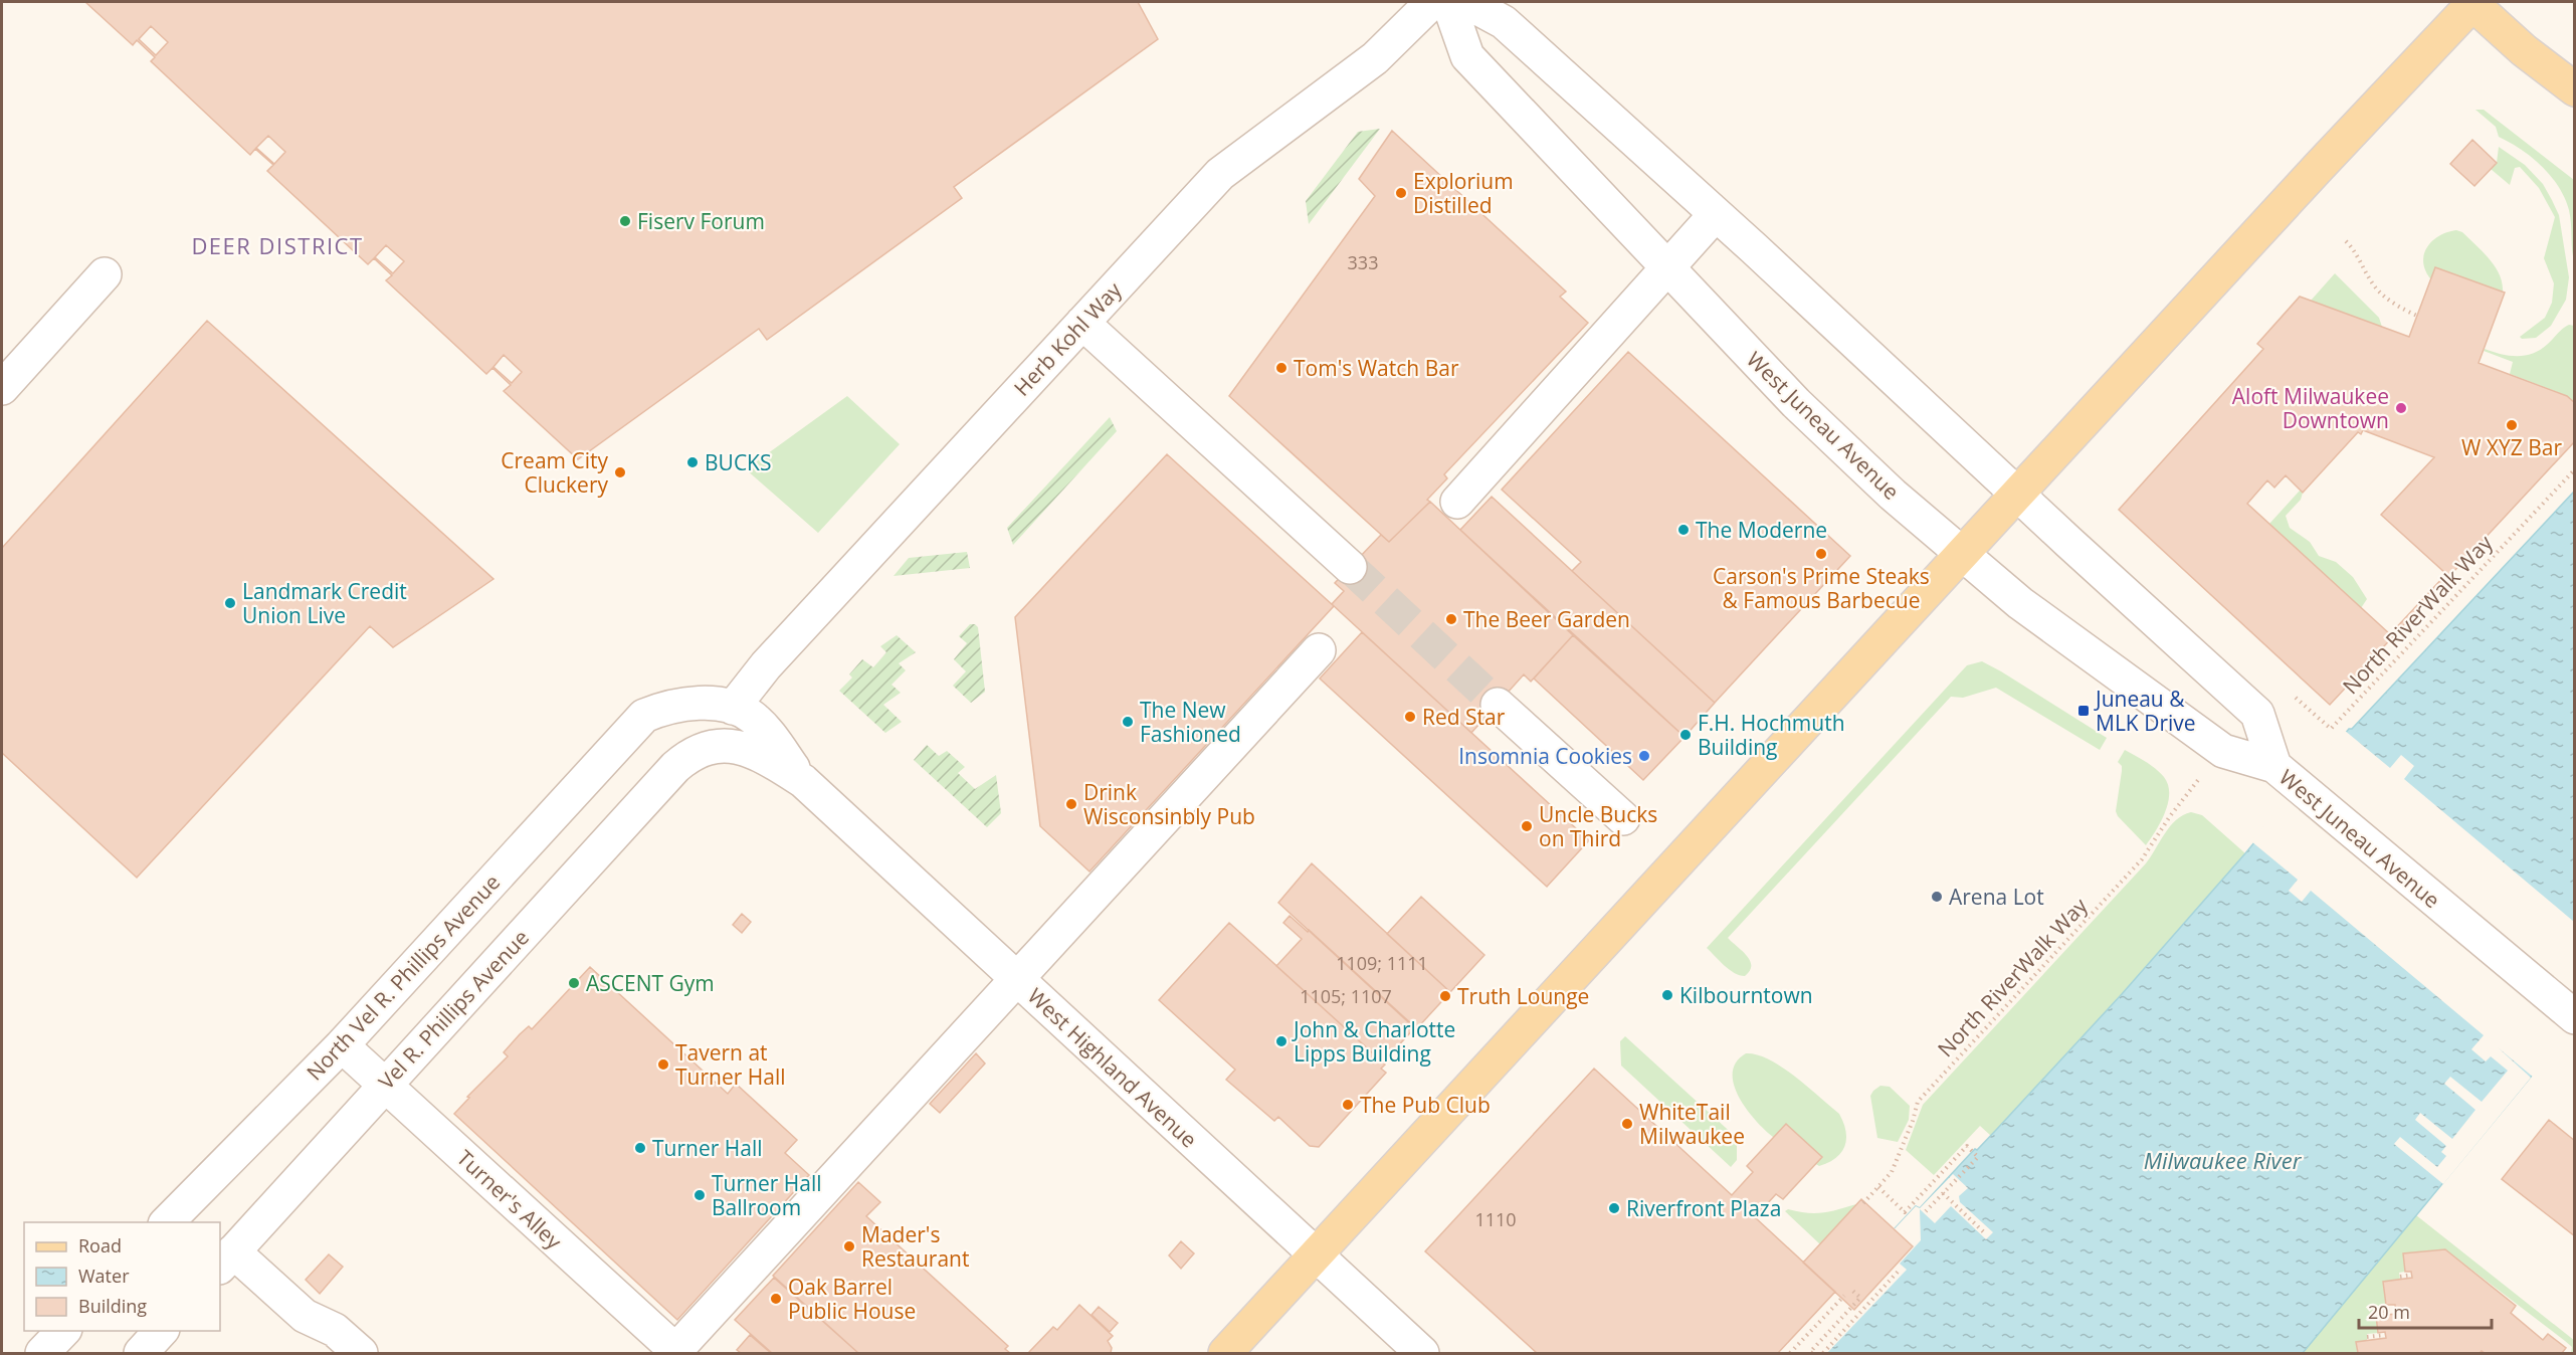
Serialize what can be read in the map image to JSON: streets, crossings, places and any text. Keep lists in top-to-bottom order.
{
  "streets": {
    "street": [
      "Herb Kohl Way",
      "West Juneau Avenue",
      "North Vel R. Phillips Avenue",
      "Vel R. Phillips Avenue",
      "West Highland Avenue",
      "Turner's Alley"
    ],
    "path": ["North RiverWalk Way"]
  },
  "crossings": [
    ["Herb Kohl Way", "West Highland Avenue"],
    ["North Vel R. Phillips Avenue", "West Highland Avenue"],
    ["North Vel R. Phillips Avenue", "Turner's Alley"],
    ["Vel R. Phillips Avenue", "West Highland Avenue"],
    ["Vel R. Phillips Avenue", "Turner's Alley"]
  ],
  "districts": ["DEER DISTRICT"],
  "water": ["Milwaukee River"],
  "places": {
    "other": [
      "Explorium Distilled",
      "Fiserv Forum",
      "Tom's Watch Bar",
      "Aloft Milwaukee Downtown",
      "W XYZ Bar",
      "BUCKS",
      "Cream City Cluckery",
      "The Moderne",
      "Carson's Prime Steaks & Famous Barbecue",
      "Landmark Credit Union Live",
      "The Beer Garden",
      "Red Star",
      "The New Fashioned",
      "F.H. Hochmuth Building",
      "Insomnia Cookies",
      "Drink Wisconsinbly Pub",
      "Uncle Bucks on Third",
      "Arena Lot",
      "ASCENT Gym",
      "Kilbourntown",
      "Truth Lounge",
      "John & Charlotte Lipps Building",
      "Tavern at Turner Hall",
      "The Pub Club",
      "WhiteTail Milwaukee",
      "Turner Hall",
      "Turner Hall Ballroom",
      "Riverfront Plaza",
      "Mader's Restaurant",
      "Oak Barrel Public House"
    ],
    "transit": ["Juneau & MLK Drive"]
  },
  "house_numbers": [
    "333",
    "1109; 1111",
    "1105; 1107",
    "1110"
  ],
  "legend": ["Road", "Water", "Building"],
  "scale_bar": "20 m"
}
